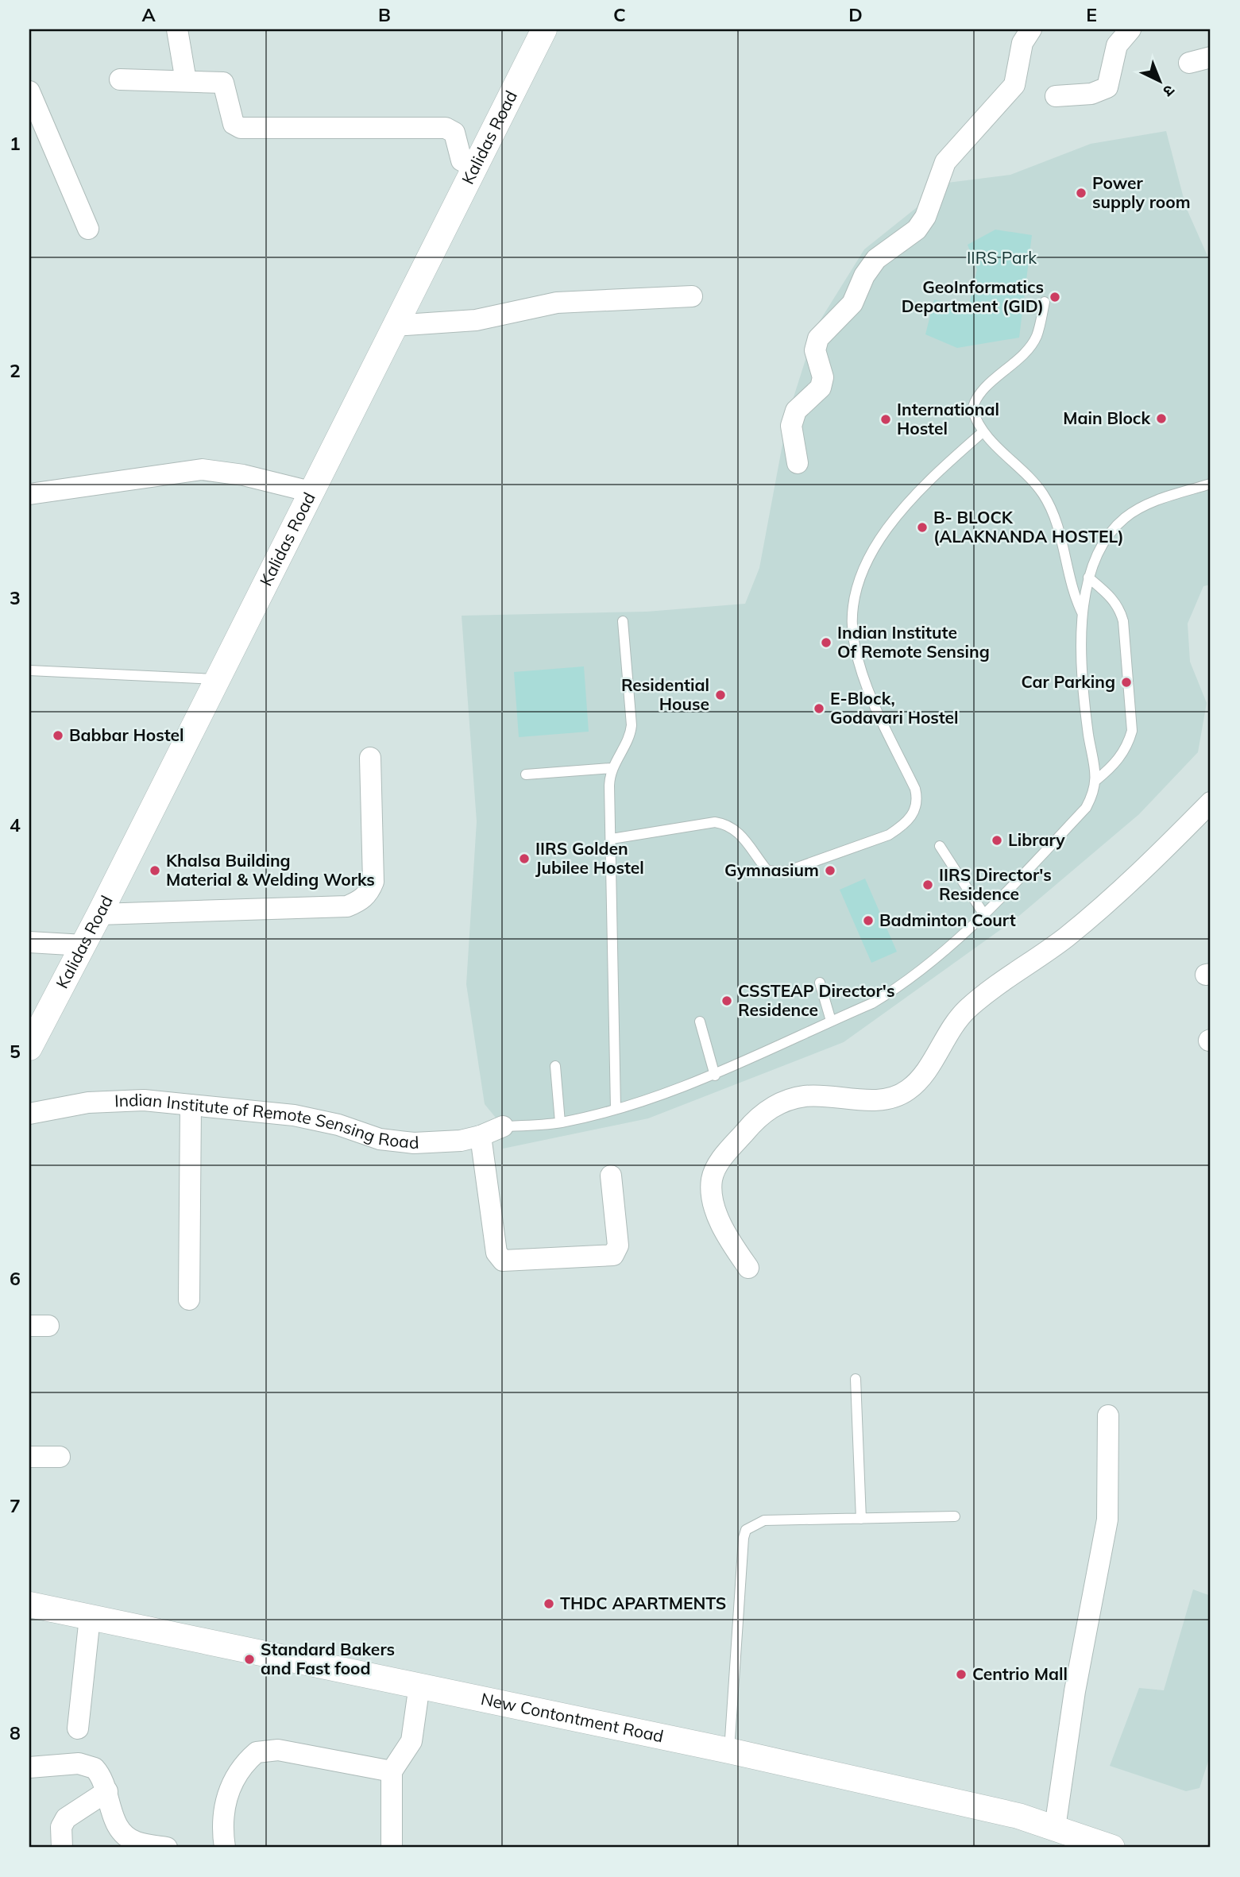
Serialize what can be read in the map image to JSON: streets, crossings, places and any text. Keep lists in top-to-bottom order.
{
  "streets": {
    "street": ["Kalidas Road", "Indian Institute of Remote Sensing Road", "New Contontment Road"]
  },
  "parks": ["IIRS Park"],
  "places": [
    "Power supply room",
    "GeoInformatics Department (GID)",
    "Main Block",
    "International Hostel",
    "B- BLOCK (ALAKNANDA HOSTEL)",
    "Indian Institute Of Remote Sensing",
    "Car Parking",
    "Residential House",
    "E-Block, Godavari Hostel",
    "Babbar Hostel",
    "Library",
    "IIRS Golden Jubilee Hostel",
    "Khalsa Building Material & Welding Works",
    "Gymnasium",
    "IIRS Director's Residence",
    "Badminton Court",
    "CSSTEAP Director's Residence",
    "THDC APARTMENTS",
    "Standard Bakers and Fast food",
    "Centrio Mall"
  ],
  "north": "bottom right",
  "grid": {
    "columns": [
      "A",
      "B",
      "C",
      "D",
      "E"
    ],
    "rows": [
      "1",
      "2",
      "3",
      "4",
      "5",
      "6",
      "7",
      "8"
    ]
  }
}
